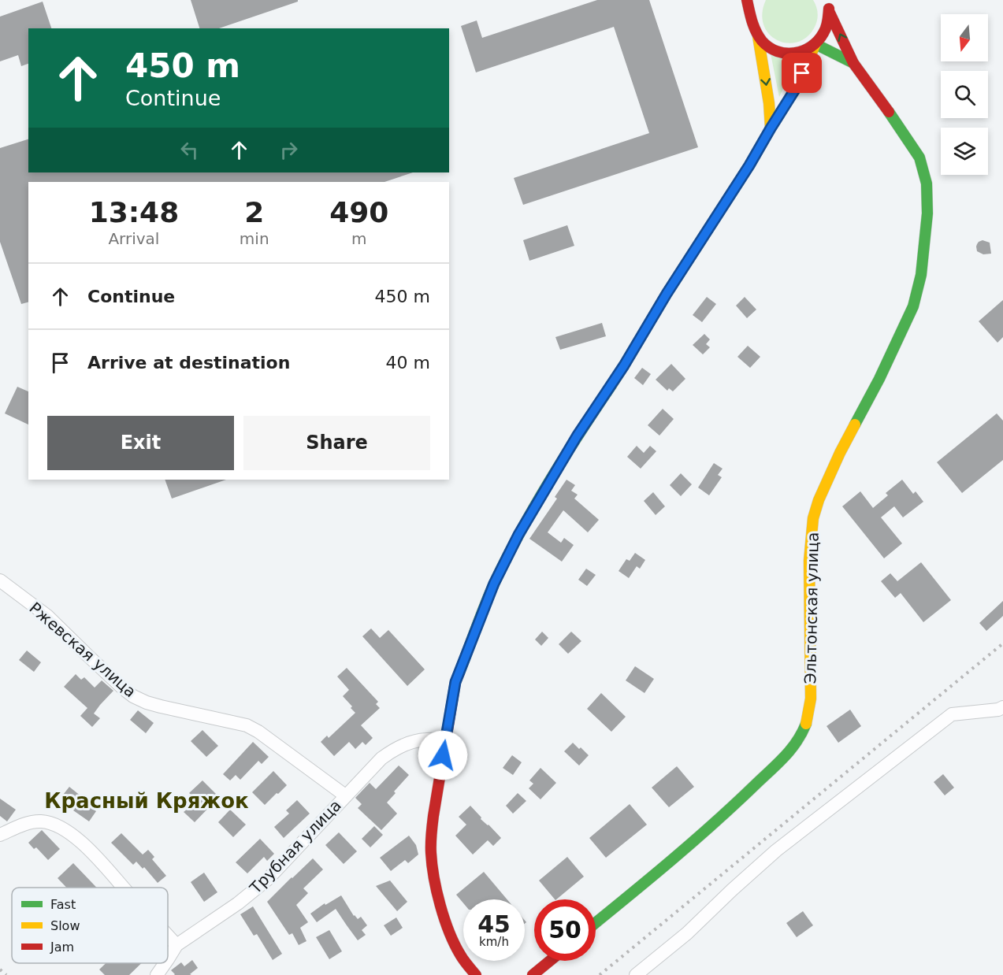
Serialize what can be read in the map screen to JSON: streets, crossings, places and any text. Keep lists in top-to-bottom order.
{
  "streets": {
    "main road": ["Эльтонская улица"],
    "street": ["Ржевская улица", "Трубная улица"]
  },
  "crossings": [
    ["Ржевская улица", "Трубная улица"]
  ],
  "districts": ["Красный Кряжок"],
  "legend": ["Fast", "Slow", "Jam"],
  "north": "bottom",
  "page": {
    "turn": ["450 m", "Continue"],
    "eta": [
      "13:48",
      "Arrival",
      "2",
      "min",
      "490",
      "m"
    ],
    "list": [
      {
        "name": "Continue",
        "value": "450 m"
      },
      {
        "name": "Arrive at destination",
        "value": "40 m"
      }
    ],
    "buttons": ["Exit", "Share"],
    "speed": "45 km/h",
    "limit": "50"
  }
}
